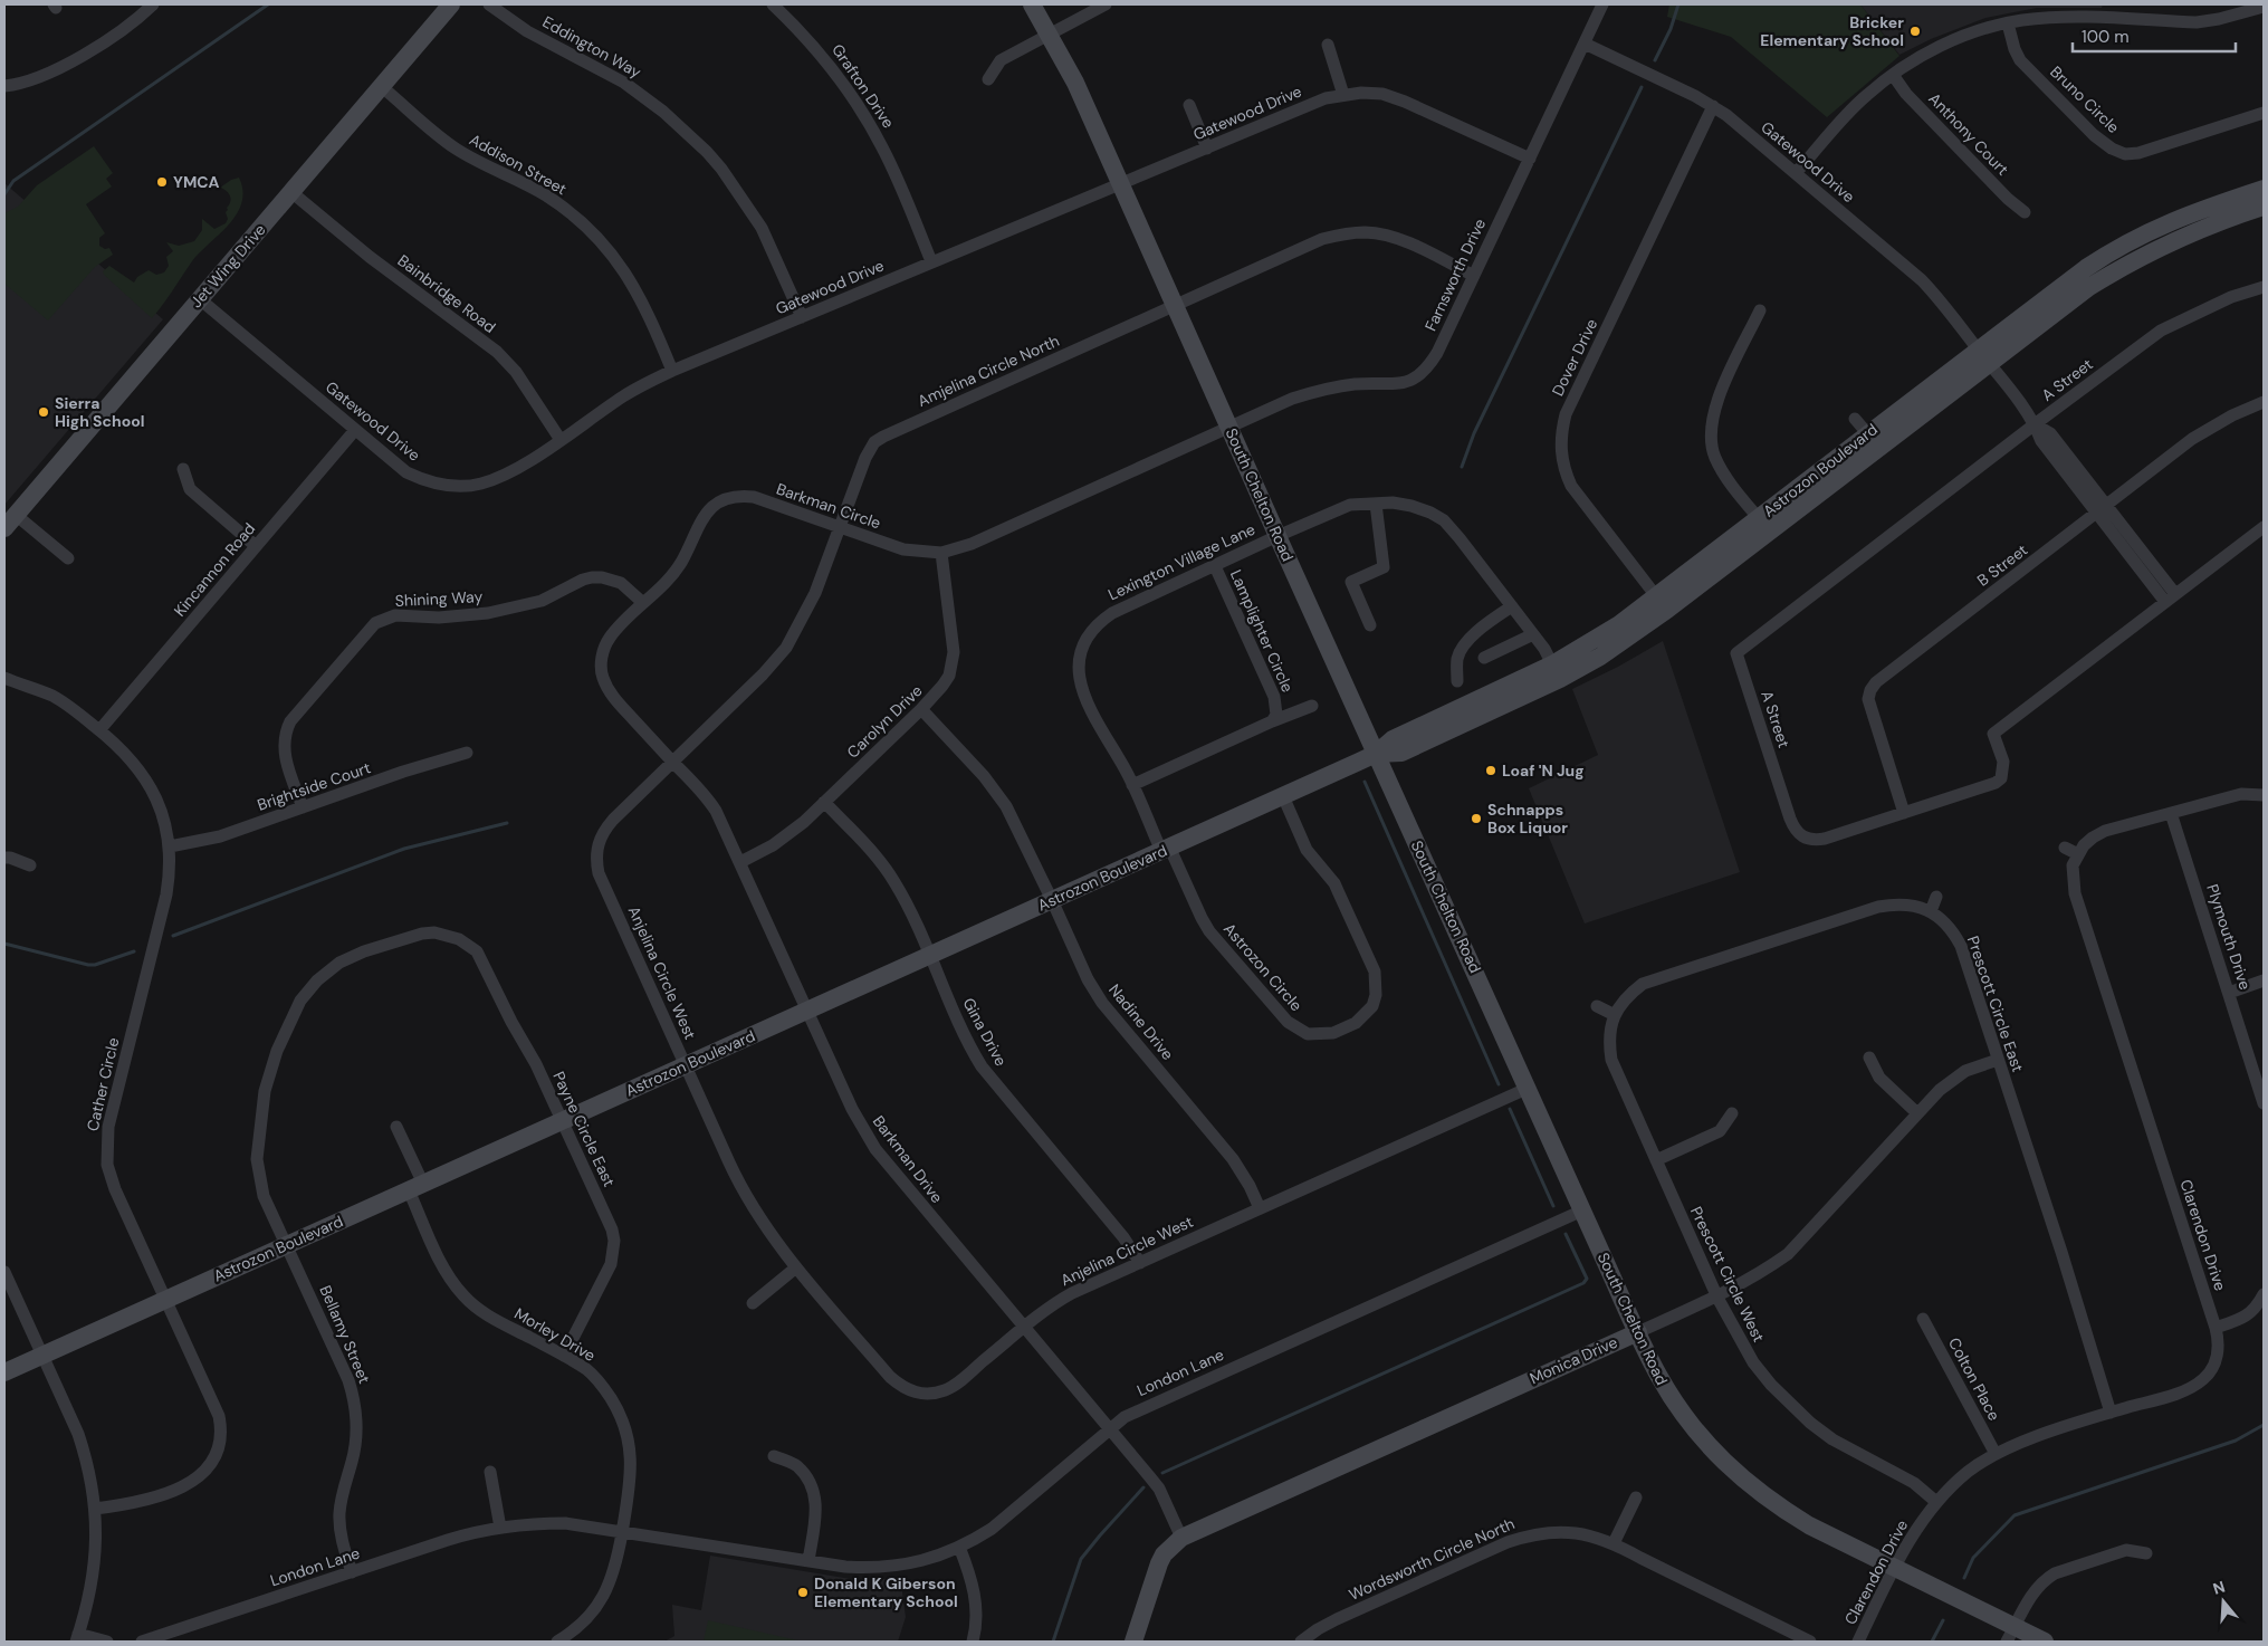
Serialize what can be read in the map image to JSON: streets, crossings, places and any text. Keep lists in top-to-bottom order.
{
  "streets": {
    "main road": [
      "Jet Wing Drive",
      "Astrozon Boulevard",
      "South Chelton Road",
      "Monica Drive"
    ],
    "street": [
      "Eddington Way",
      "Grafton Drive",
      "Bruno Circle",
      "Gatewood Drive",
      "Anthony Court",
      "Addison Street",
      "Farnsworth Drive",
      "Bainbridge Road",
      "Dover Drive",
      "Amjelina Circle North",
      "A Street",
      "Barkman Circle",
      "Lexington Village Lane",
      "B Street",
      "Kincannon Road",
      "Shining Way",
      "Lamplighter Circle",
      "Carolyn Drive",
      "Brightside Court",
      "Plymouth Drive",
      "Astrozon Circle",
      "Anjelina Circle West",
      "Prescott Circle East",
      "Nadine Drive",
      "Gina Drive",
      "Cather Circle",
      "Payne Circle East",
      "Barkman Drive",
      "Clarendon Drive",
      "Prescott Circle West",
      "Bellamy Street",
      "Morley Drive",
      "London Lane",
      "Colton Place",
      "Wordsworth Circle North"
    ]
  },
  "crossings": [
    ["Eddington Way", "Gatewood Drive"],
    ["Grafton Drive", "Gatewood Drive"],
    ["Gatewood Drive", "Addison Street"],
    ["Gatewood Drive", "Jet Wing Drive"],
    ["Gatewood Drive", "Farnsworth Drive"],
    ["Gatewood Drive", "Bainbridge Road"],
    ["Gatewood Drive", "Dover Drive"],
    ["Gatewood Drive", "A Street"],
    ["Gatewood Drive", "Astrozon Boulevard"],
    ["Gatewood Drive", "South Chelton Road"],
    ["Gatewood Drive", "B Street"],
    ["Gatewood Drive", "Kincannon Road"],
    ["Addison Street", "Jet Wing Drive"],
    ["Jet Wing Drive", "Bainbridge Road"],
    ["Farnsworth Drive", "Amjelina Circle North"],
    ["Farnsworth Drive", "South Chelton Road"],
    ["Farnsworth Drive", "Barkman Circle"],
    ["Dover Drive", "Astrozon Boulevard"],
    ["Amjelina Circle North", "South Chelton Road"],
    ["Amjelina Circle North", "Barkman Circle"],
    ["Amjelina Circle North", "Anjelina Circle West"],
    ["Amjelina Circle North", "Barkman Drive"],
    ["A Street", "B Street"],
    ["Astrozon Boulevard", "South Chelton Road"],
    ["Astrozon Boulevard", "Lexington Village Lane"],
    ["Astrozon Boulevard", "Astrozon Circle"],
    ["Astrozon Boulevard", "Anjelina Circle West"],
    ["Astrozon Boulevard", "Nadine Drive"],
    ["Astrozon Boulevard", "Gina Drive"],
    ["Astrozon Boulevard", "Cather Circle"],
    ["Astrozon Boulevard", "Payne Circle East"],
    ["Astrozon Boulevard", "Barkman Drive"],
    ["Astrozon Boulevard", "Bellamy Street"],
    ["Astrozon Boulevard", "Morley Drive"],
    ["South Chelton Road", "Barkman Circle"],
    ["South Chelton Road", "Lexington Village Lane"],
    ["South Chelton Road", "Anjelina Circle West"],
    ["South Chelton Road", "Clarendon Drive"],
    ["South Chelton Road", "Monica Drive"],
    ["South Chelton Road", "London Lane"],
    ["Barkman Circle", "Shining Way"],
    ["Barkman Circle", "Carolyn Drive"],
    ["Barkman Circle", "Anjelina Circle West"],
    ["Barkman Circle", "Barkman Drive"],
    ["Lexington Village Lane", "Lamplighter Circle"],
    ["Lexington Village Lane", "Astrozon Circle"],
    ["Kincannon Road", "Cather Circle"],
    ["Shining Way", "Brightside Court"],
    ["Carolyn Drive", "Nadine Drive"],
    ["Carolyn Drive", "Gina Drive"],
    ["Carolyn Drive", "Barkman Drive"],
    ["Brightside Court", "Cather Circle"],
    ["Anjelina Circle West", "Nadine Drive"],
    ["Anjelina Circle West", "Gina Drive"],
    ["Anjelina Circle West", "Barkman Drive"],
    ["Prescott Circle East", "Clarendon Drive"],
    ["Prescott Circle East", "Prescott Circle West"],
    ["Prescott Circle East", "Monica Drive"],
    ["Payne Circle East", "Bellamy Street"],
    ["Payne Circle East", "Morley Drive"],
    ["Barkman Drive", "Monica Drive"],
    ["Barkman Drive", "London Lane"],
    ["Clarendon Drive", "Prescott Circle West"],
    ["Clarendon Drive", "Colton Place"],
    ["Prescott Circle West", "Monica Drive"],
    ["Bellamy Street", "London Lane"],
    ["Morley Drive", "London Lane"]
  ],
  "places": [
    "Bricker Elementary School",
    "YMCA",
    "Sierra High School",
    "Loaf 'N Jug",
    "Schnapps Box Liquor",
    "Donald K Giberson Elementary School"
  ],
  "scale_bar": "100 m",
  "north": "top"
}
